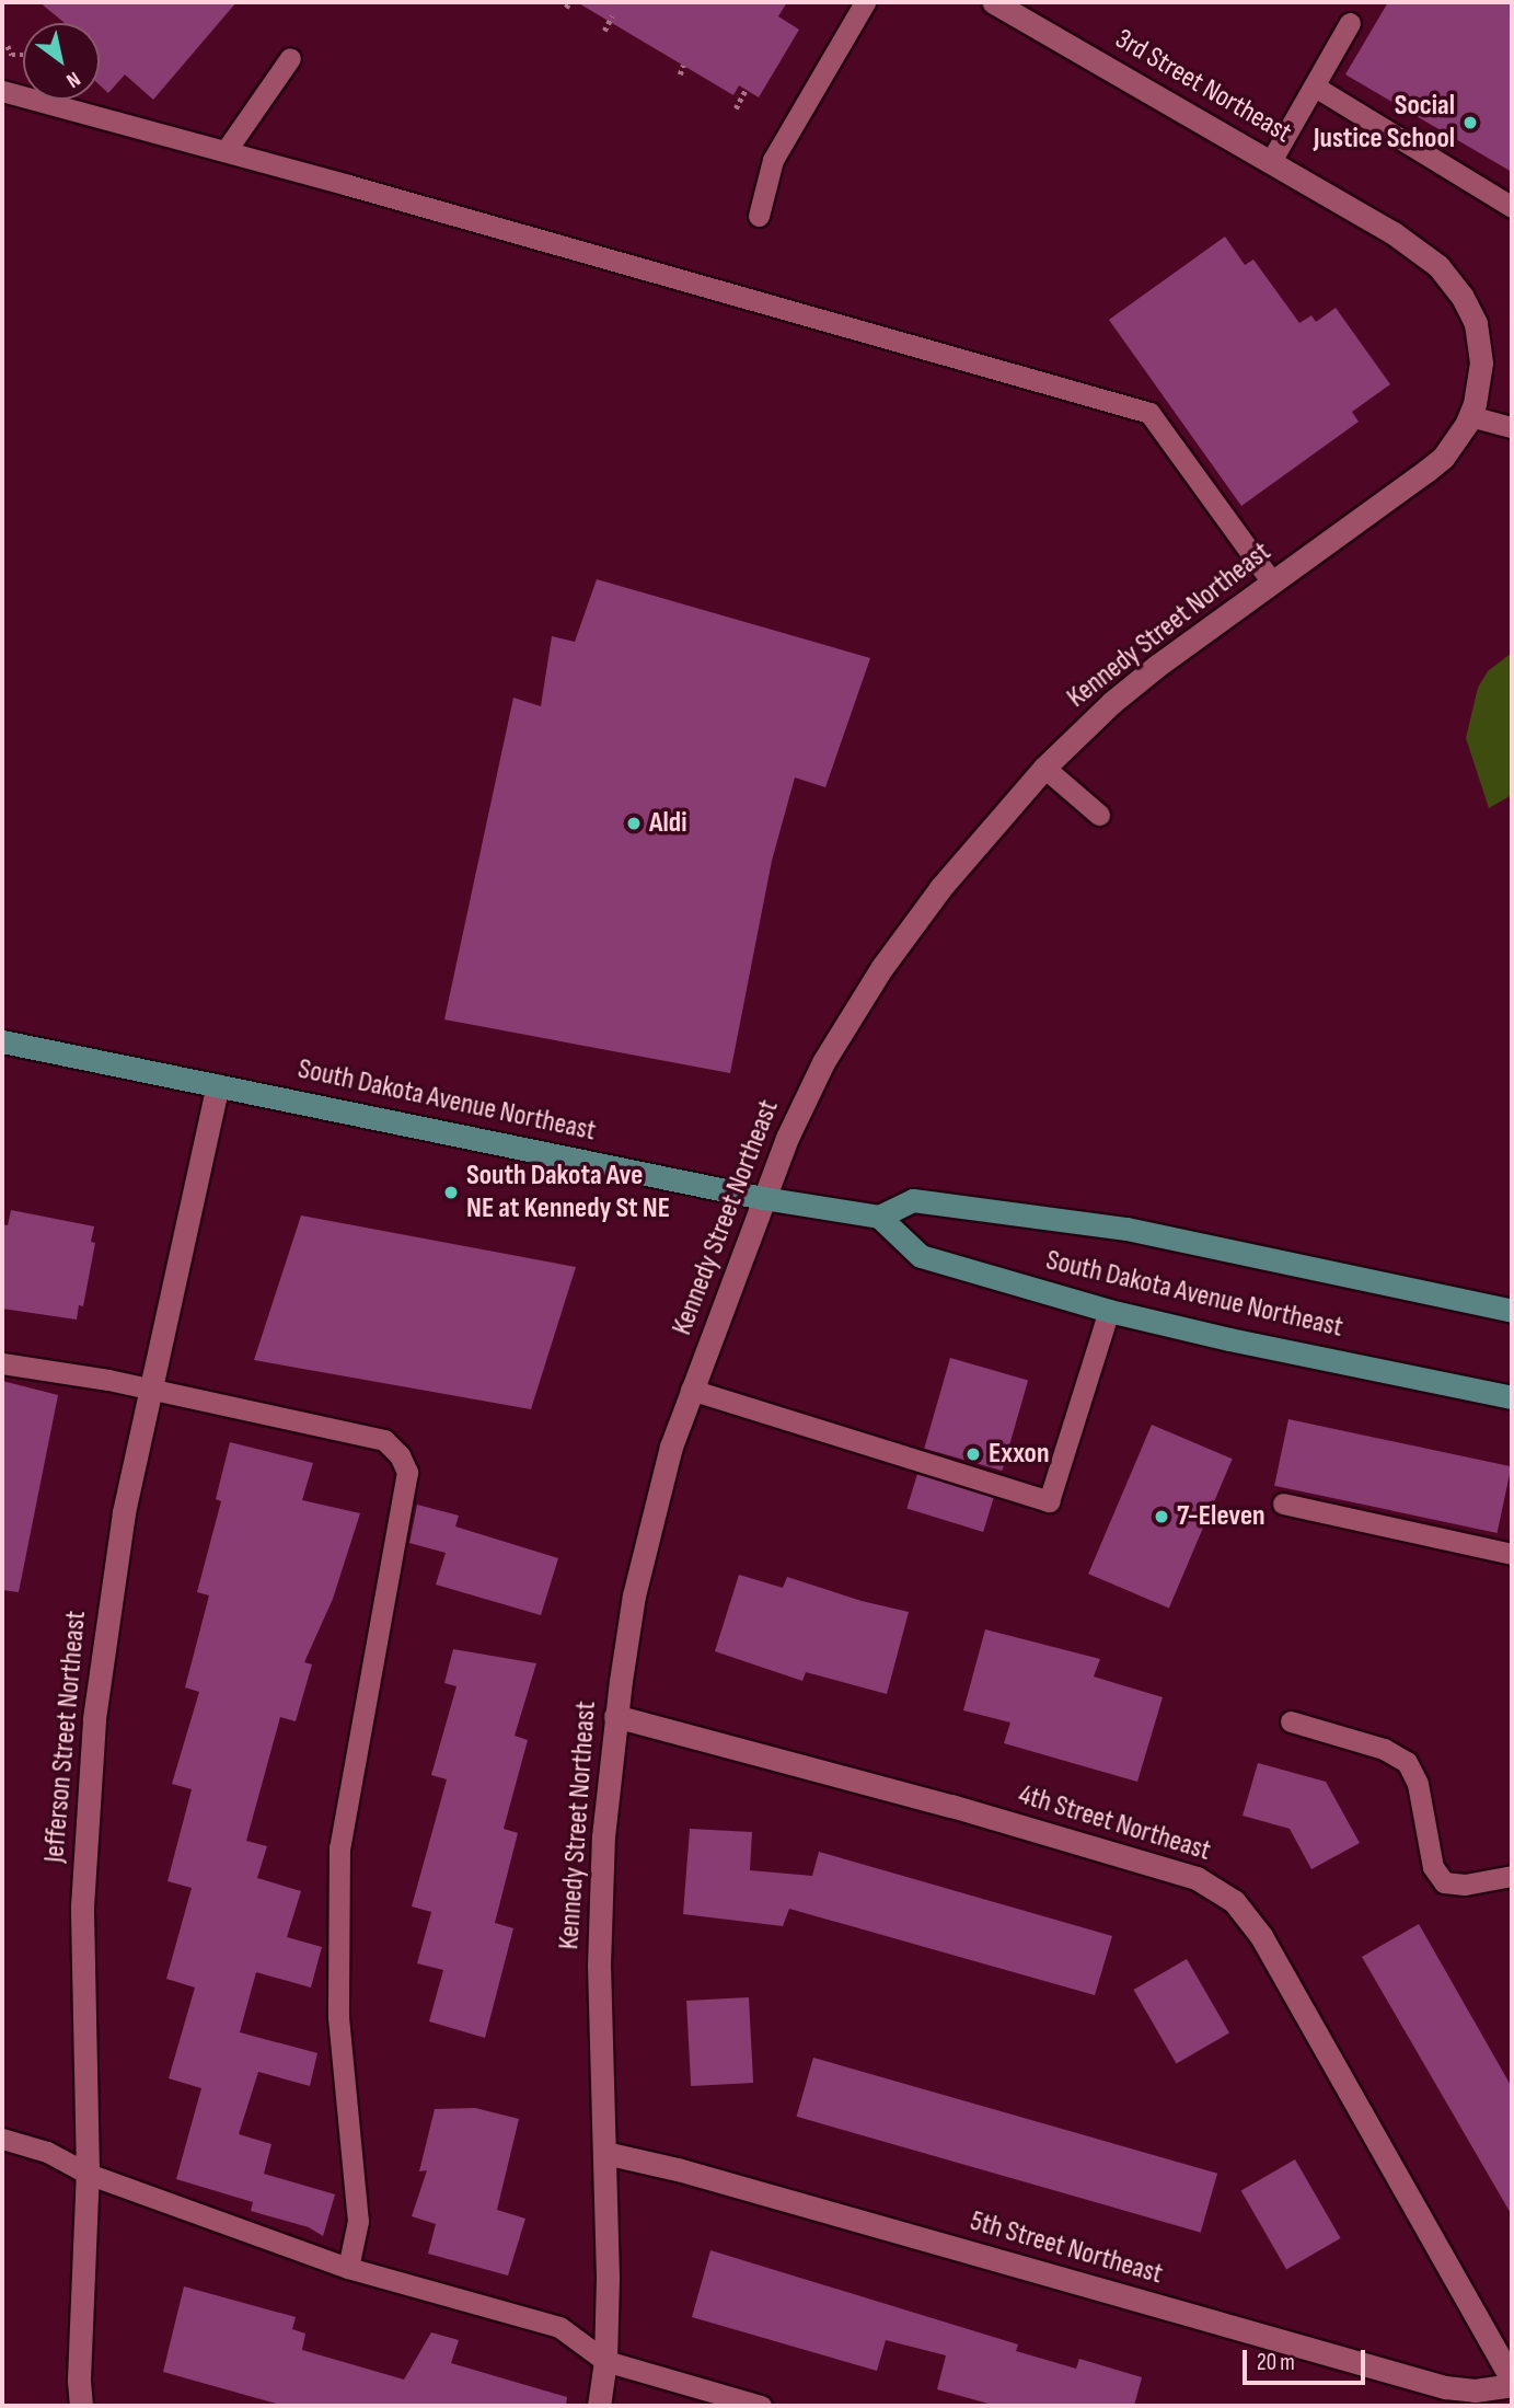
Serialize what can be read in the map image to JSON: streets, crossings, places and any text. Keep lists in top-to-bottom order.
{
  "streets": {
    "main road": ["South Dakota Avenue Northeast"],
    "street": [
      "3rd Street Northeast",
      "Kennedy Street Northeast",
      "Jefferson Street Northeast",
      "4th Street Northeast",
      "5th Street Northeast"
    ]
  },
  "crossings": [
    ["3rd Street Northeast", "Kennedy Street Northeast"],
    ["Kennedy Street Northeast", "South Dakota Avenue Northeast"],
    ["Kennedy Street Northeast", "4th Street Northeast"],
    ["Kennedy Street Northeast", "5th Street Northeast"],
    ["South Dakota Avenue Northeast", "Jefferson Street Northeast"]
  ],
  "places": [
    "Social Justice School",
    "Aldi",
    "South Dakota Ave NE at Kennedy St NE",
    "Exxon",
    "7-Eleven"
  ],
  "scale_bar": "20 m",
  "north": "bottom right"
}
